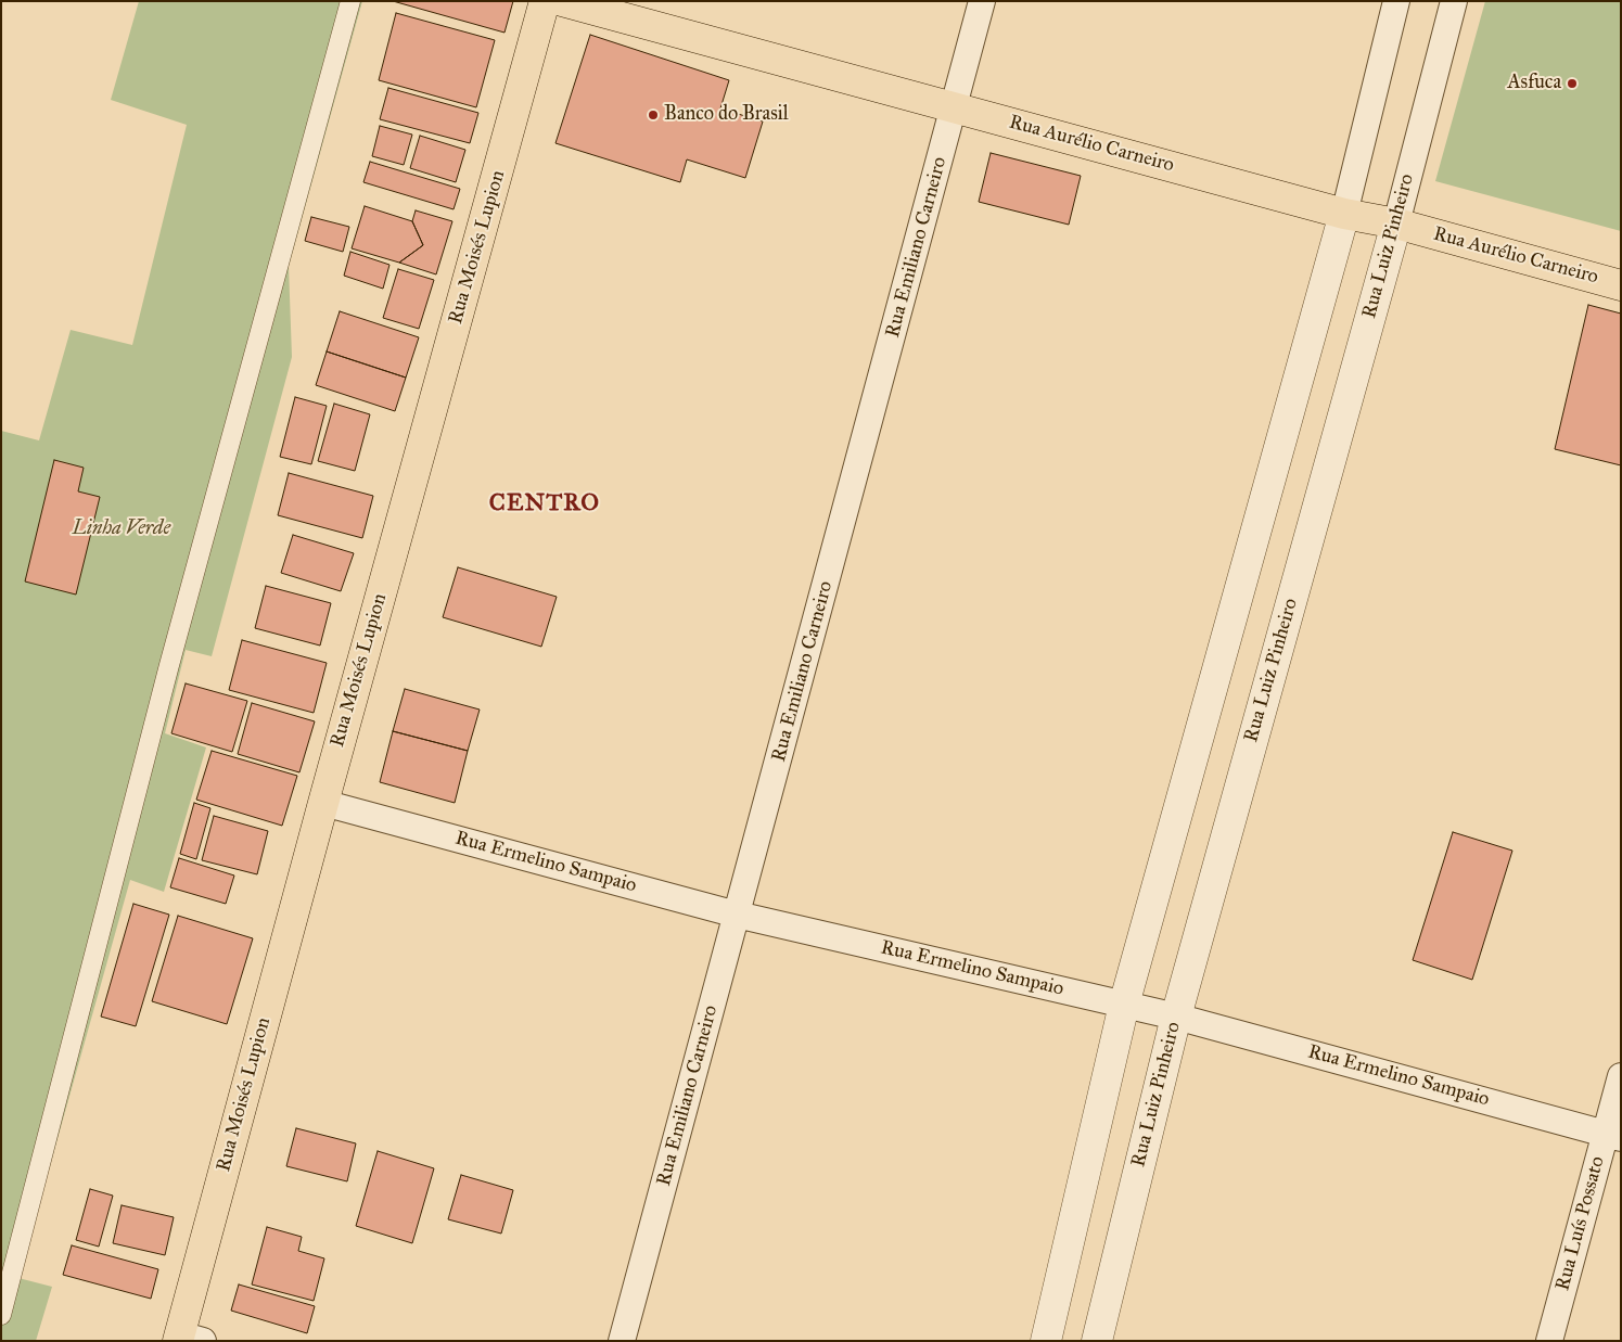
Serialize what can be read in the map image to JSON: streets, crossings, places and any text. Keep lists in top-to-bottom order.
{
  "streets": {
    "main road": ["Rua Aurélio Carneiro", "Rua Moisés Lupion"],
    "street": [
      "Rua Luiz Pinheiro",
      "Rua Emiliano Carneiro",
      "Rua Ermelino Sampaio",
      "Rua Luís Possato"
    ]
  },
  "crossings": [
    ["Rua Aurélio Carneiro", "Rua Luiz Pinheiro"],
    ["Rua Aurélio Carneiro", "Rua Emiliano Carneiro"],
    ["Rua Luiz Pinheiro", "Rua Ermelino Sampaio"],
    ["Rua Moisés Lupion", "Rua Ermelino Sampaio"],
    ["Rua Emiliano Carneiro", "Rua Ermelino Sampaio"],
    ["Rua Ermelino Sampaio", "Rua Luís Possato"]
  ],
  "districts": ["CENTRO"],
  "parks": ["Linha Verde"],
  "places": ["Asfuca", "Banco do Brasil"]
}
